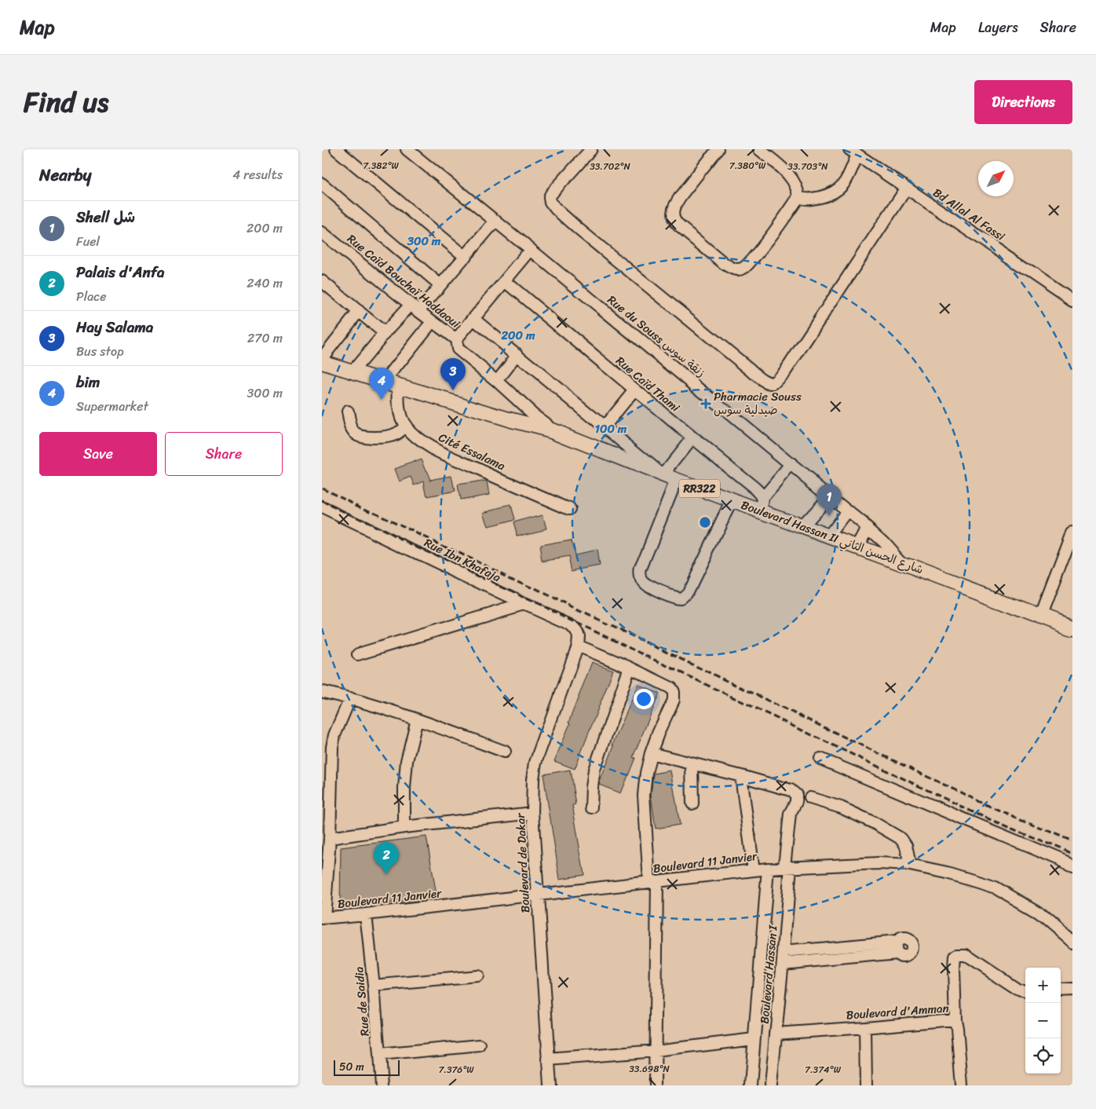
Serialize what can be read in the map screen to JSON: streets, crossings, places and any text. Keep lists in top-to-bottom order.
{
  "streets": {
    "main road": ["RR322", "Boulevard Hassan II شارع الحسن الثاني"],
    "street": [
      "Bd Allal Al Fassi",
      "Rue Caïd Bouchaï Haddaoui",
      "Rue du Souss زنقة سوس",
      "Rue Caïd Thami",
      "Cité Essalama",
      "Rue Ibn Khafaja",
      "Boulevard 11 Janvier",
      "Boulevard de Dakar",
      "Boulevard Hassan I",
      "Rue de Saidia",
      "Boulevard d'Amman"
    ]
  },
  "crossings": [
    ["Rue Caïd Bouchaï Haddaoui", "Boulevard Hassan II شارع الحسن الثاني"],
    ["Rue du Souss زنقة سوس", "Boulevard Hassan II شارع الحسن الثاني"],
    ["Rue Caïd Thami", "Boulevard Hassan II شارع الحسن الثاني"],
    ["Cité Essalama", "Boulevard Hassan II شارع الحسن الثاني"],
    ["Rue Ibn Khafaja", "Boulevard de Dakar"],
    ["Boulevard 11 Janvier", "Boulevard de Dakar"],
    ["Boulevard 11 Janvier", "Boulevard Hassan I"],
    ["Boulevard 11 Janvier", "Rue de Saidia"],
    ["Boulevard Hassan I", "Boulevard d'Amman"]
  ],
  "places": {
    "health": ["Pharmacie Souss صيدلية سوس"]
  },
  "scale_bar": "50 m",
  "north": "top right",
  "page": {
    "header": "Map",
    "nav": ["Map", "Layers", "Share"],
    "title": "Find us",
    "buttons": [
      "Directions",
      ["Save", "Share"]
    ],
    "heading": ["Nearby", "4 results"],
    "list": [
      {
        "mark": "1",
        "name": "Shell شل",
        "note": "Fuel",
        "value": "200 m"
      },
      {
        "mark": "2",
        "name": "Palais d'Anfa",
        "note": "Place",
        "value": "240 m"
      },
      {
        "mark": "3",
        "name": "Hay Salama",
        "note": "Bus stop",
        "value": "270 m"
      },
      {
        "mark": "4",
        "name": "bim",
        "note": "Supermarket",
        "value": "300 m"
      }
    ],
    "pins": [
      "3",
      "4",
      "1",
      "2"
    ],
    "map_buttons": ["+", "−"],
    "scale": "50 m"
  },
  "coordinates": [
    "7.382°W",
    "7.380°W",
    "33.702°N",
    "33.703°N",
    "33.698°N",
    "7.376°W",
    "7.374°W"
  ],
  "rings": ["300 m", "200 m", "100 m"]
}
